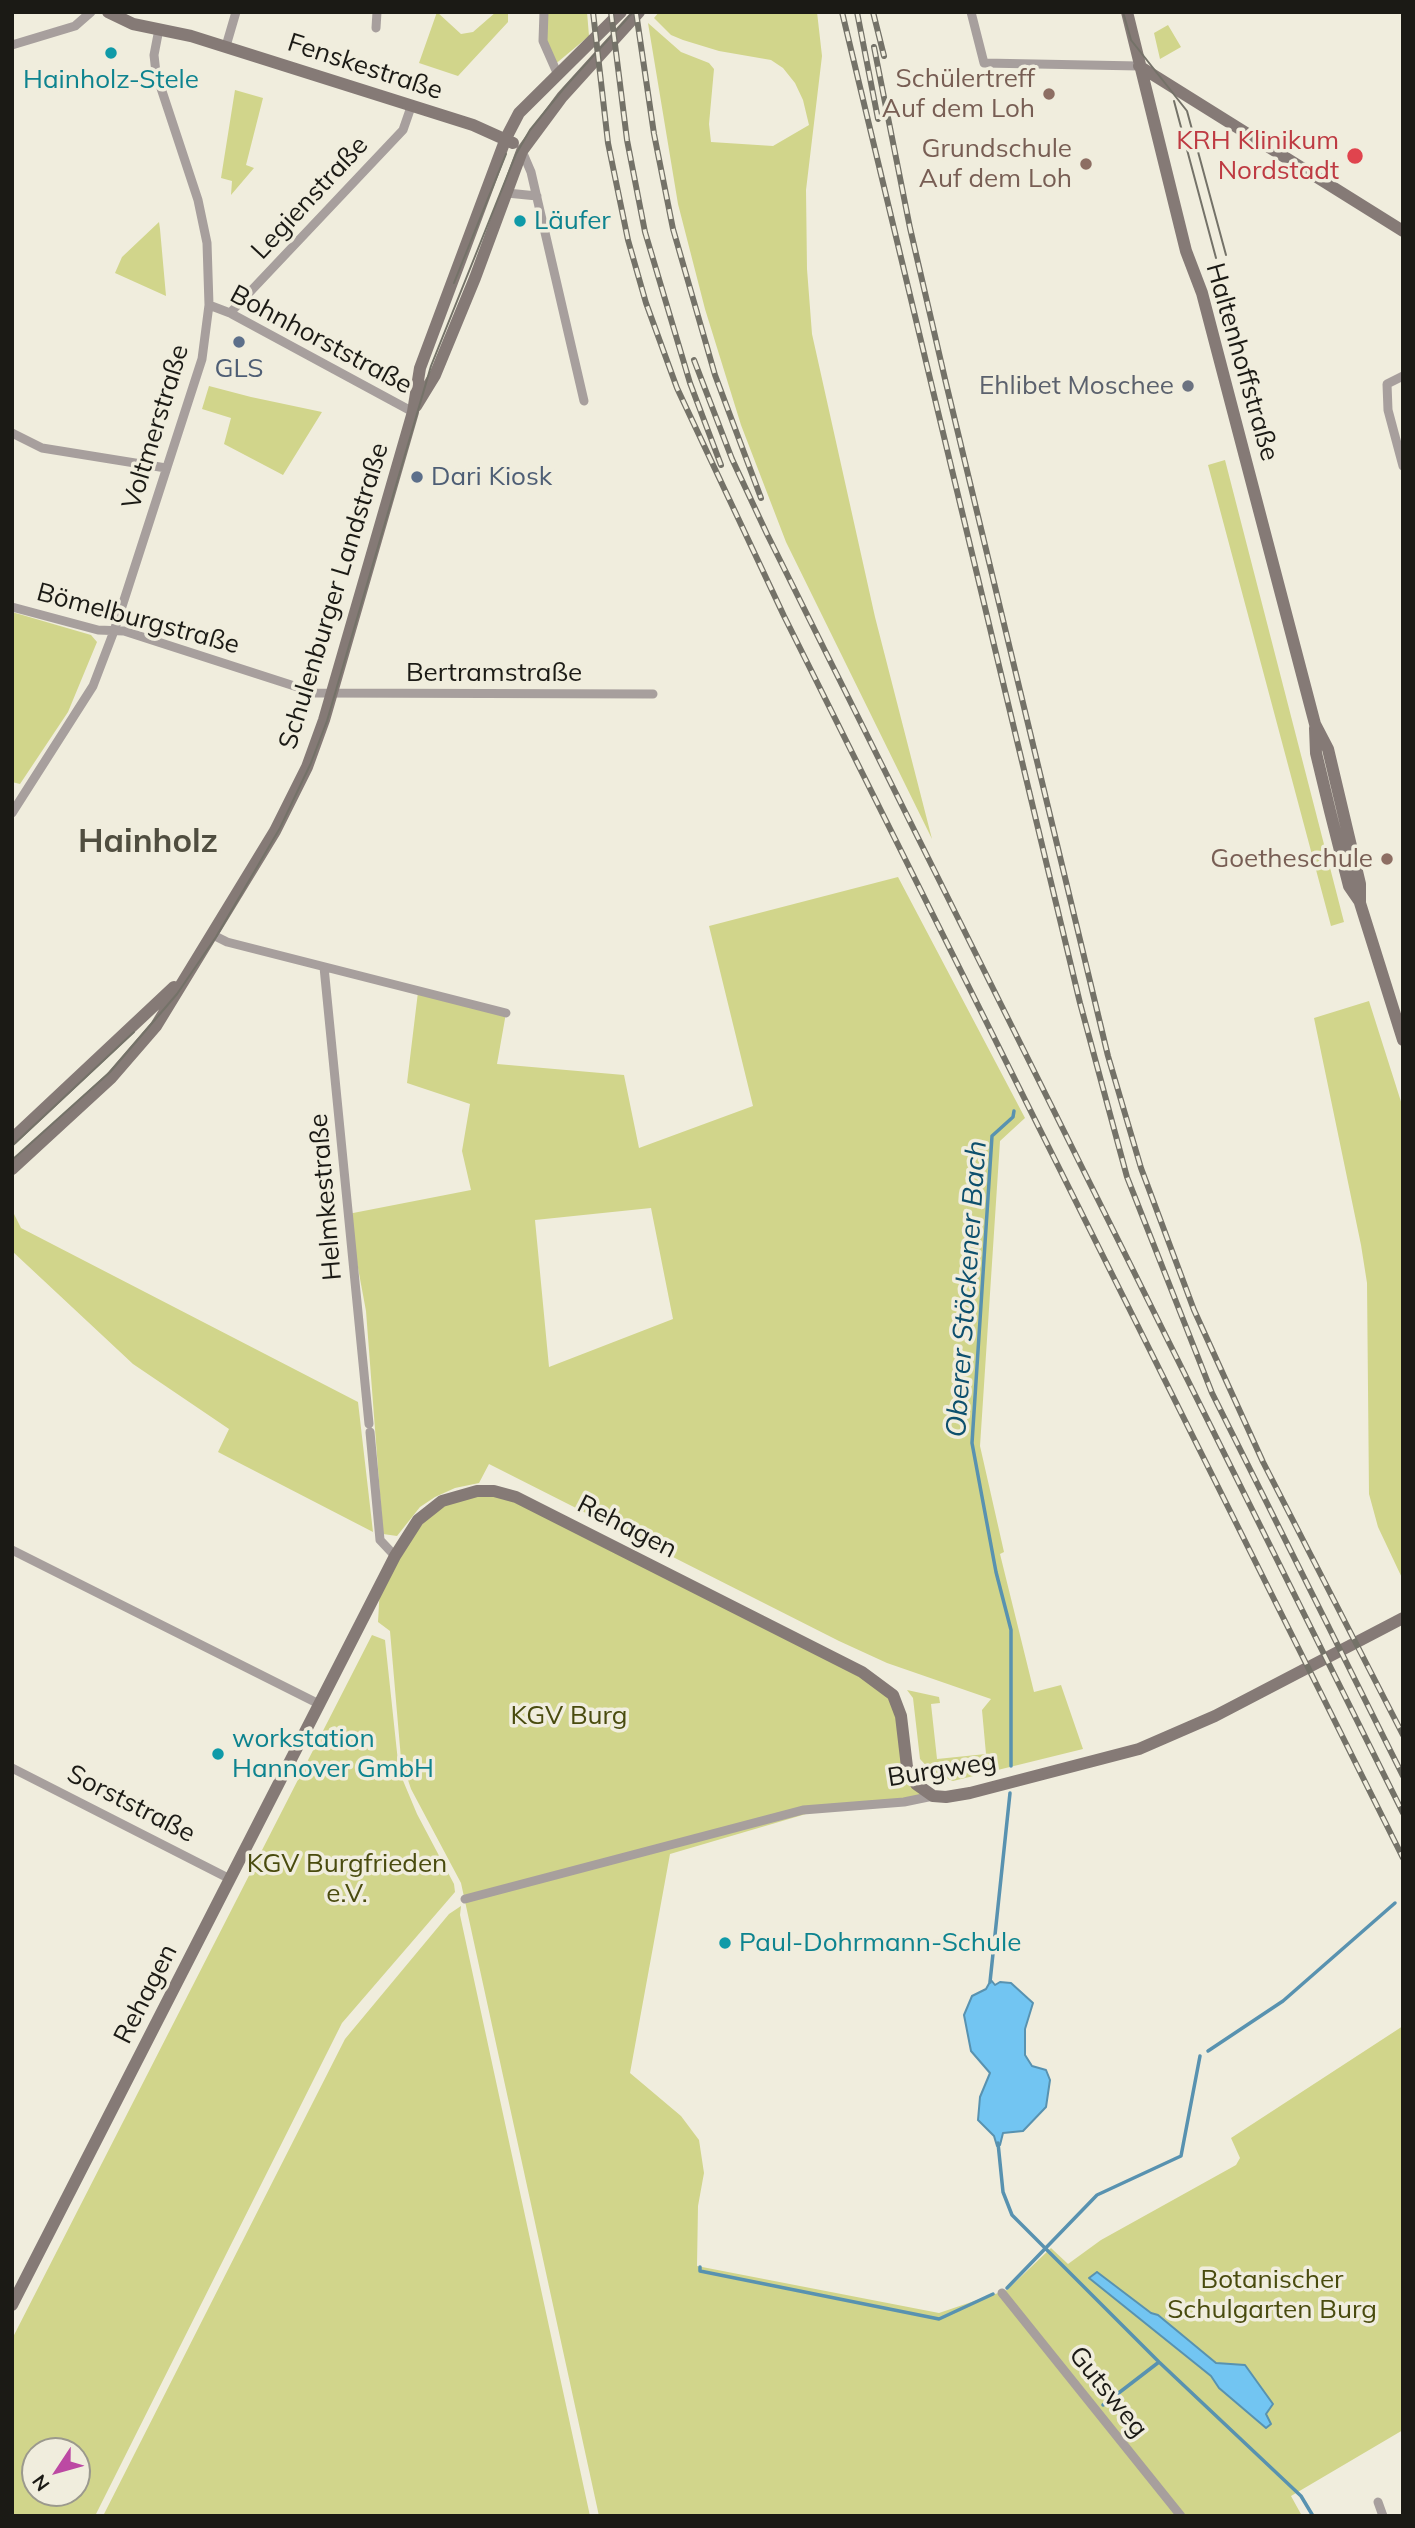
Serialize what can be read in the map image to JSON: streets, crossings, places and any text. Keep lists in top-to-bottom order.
{
  "streets": {
    "street": [
      "Fenskestraße",
      "Legienstraße",
      "Bohnhorststraße",
      "Haltenhoffstraße",
      "Voltmerstraße",
      "Schulenburger Landstraße",
      "Bömelburgstraße",
      "Bertramstraße",
      "Helmkestraße",
      "Rehagen",
      "Burgweg",
      "Sorststraße",
      "Gutsweg"
    ]
  },
  "crossings": [
    ["Fenskestraße", "Legienstraße"],
    ["Fenskestraße", "Voltmerstraße"],
    ["Fenskestraße", "Schulenburger Landstraße"],
    ["Legienstraße", "Bohnhorststraße"],
    ["Bohnhorststraße", "Voltmerstraße"],
    ["Bohnhorststraße", "Schulenburger Landstraße"],
    ["Voltmerstraße", "Bömelburgstraße"],
    ["Schulenburger Landstraße", "Bömelburgstraße"],
    ["Schulenburger Landstraße", "Bertramstraße"],
    ["Bömelburgstraße", "Bertramstraße"],
    ["Helmkestraße", "Rehagen"],
    ["Rehagen", "Burgweg"],
    ["Rehagen", "Sorststraße"]
  ],
  "districts": ["Hainholz"],
  "water": ["Oberer Stöckener Bach"],
  "parks": ["KGV Burg", "KGV Burgfrieden e.V.", "Botanischer Schulgarten Burg"],
  "places": [
    "Hainholz-Stele",
    "Schülertreff Auf dem Loh",
    "KRH Klinikum Nordstadt",
    "Grundschule Auf dem Loh",
    "Läufer",
    "GLS",
    "Ehlibet Moschee",
    "Dari Kiosk",
    "Goetheschule",
    "workstation Hannover GmbH",
    "Paul-Dohrmann-Schule"
  ],
  "north": "bottom left"
}
